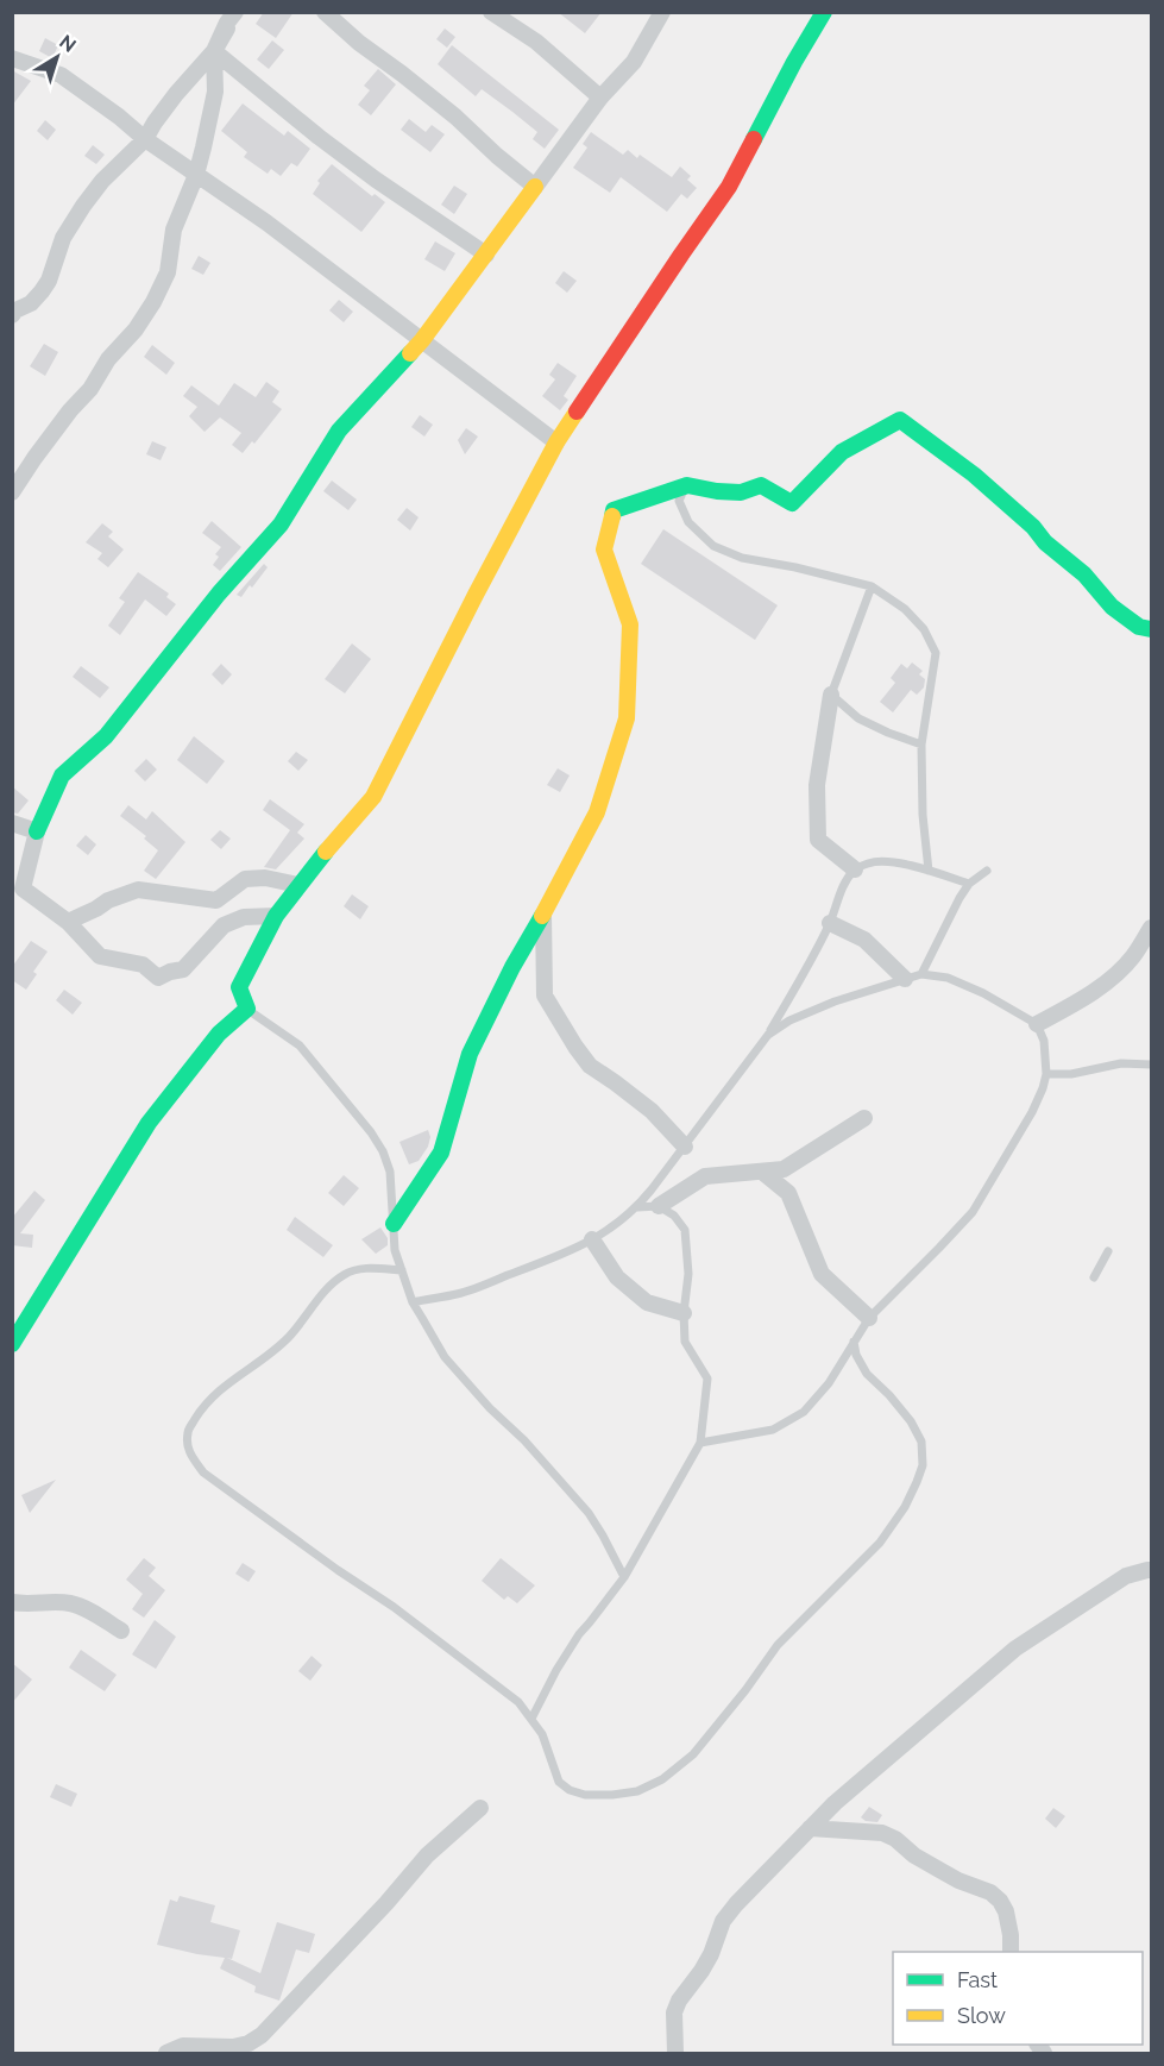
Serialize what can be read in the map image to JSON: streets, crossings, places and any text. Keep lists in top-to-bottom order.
{
  "legend": ["Fast", "Slow"],
  "north": "top right"
}
